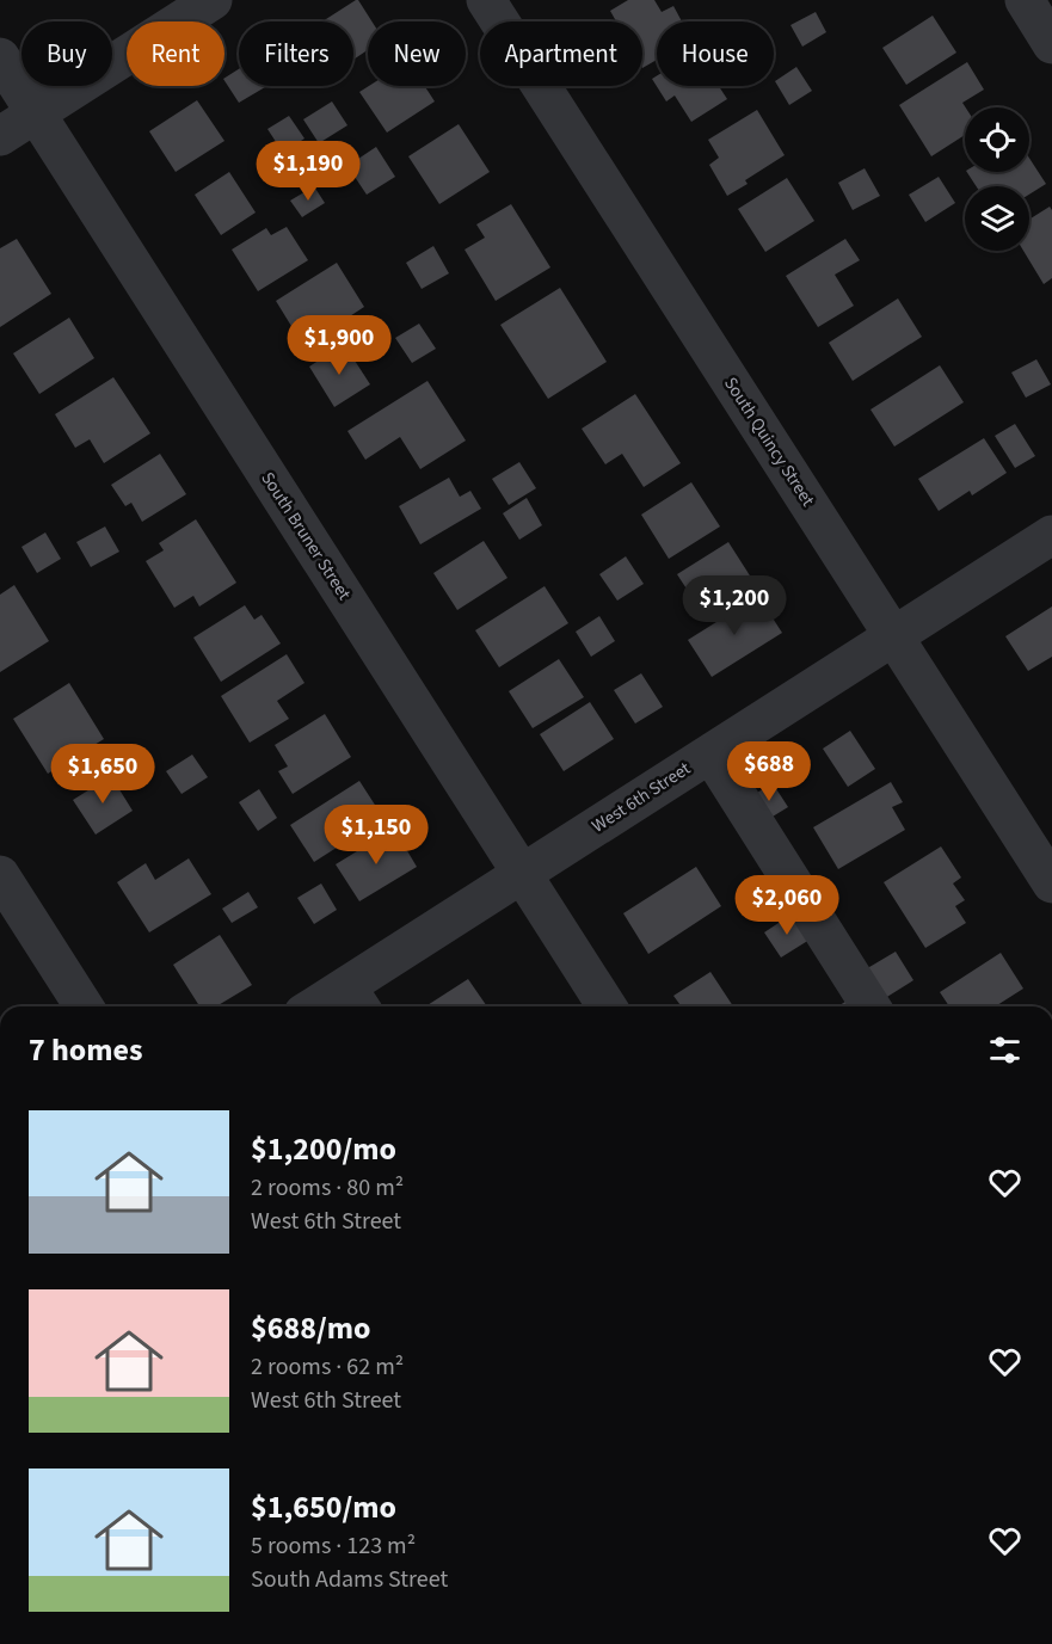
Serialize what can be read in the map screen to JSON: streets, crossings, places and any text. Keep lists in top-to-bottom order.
{
  "streets": {
    "street": ["South Quincy Street", "South Bruner Street", "West 6th Street"]
  },
  "crossings": [
    ["South Quincy Street", "West 6th Street"],
    ["South Bruner Street", "West 6th Street"]
  ],
  "page": {
    "chip": [
      "Buy",
      "Rent",
      "Filters",
      "New",
      "Apartment",
      "House"
    ],
    "price": [
      "$1,190",
      "$1,900",
      "$1,200",
      "$688",
      "$1,650",
      "$1,150",
      "$2,060"
    ],
    "heading": "7 homes",
    "list": [
      {
        "name": "$1,200/mo",
        "note": "2 rooms · 80 m² · West 6th Street"
      },
      {
        "name": "$688/mo",
        "note": "2 rooms · 62 m² · West 6th Street"
      },
      {
        "name": "$1,650/mo",
        "note": "5 rooms · 123 m² · South Adams Street"
      }
    ]
  }
}
